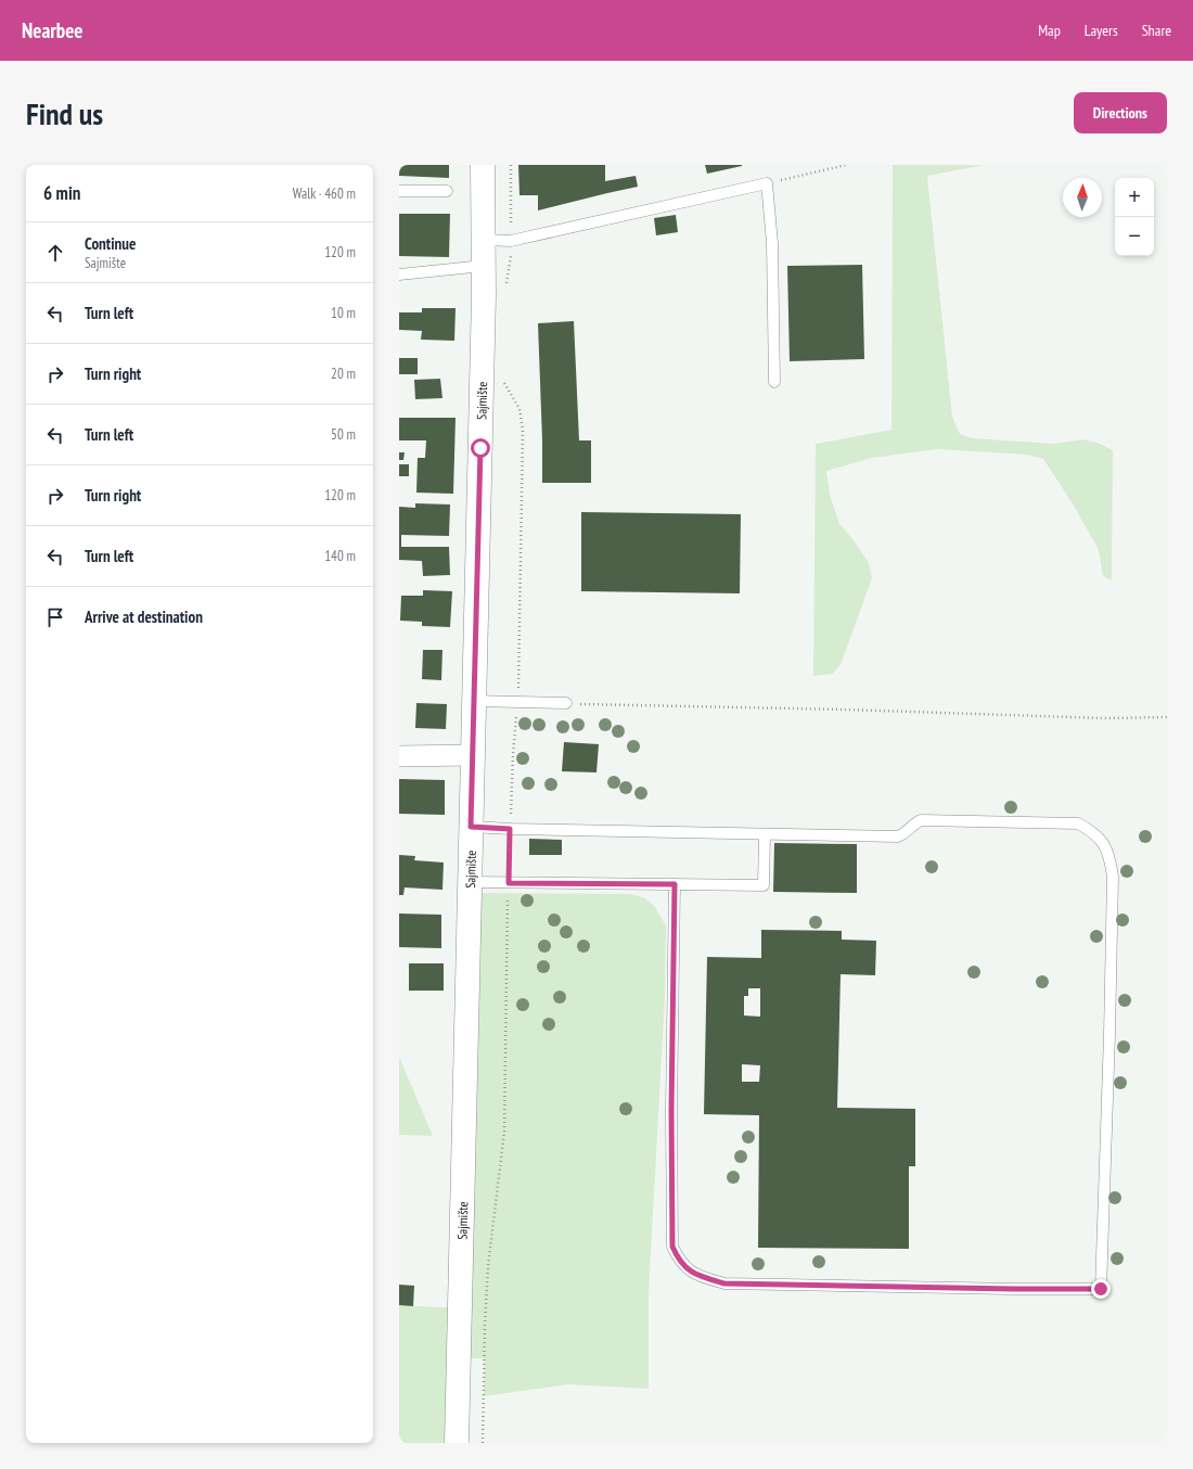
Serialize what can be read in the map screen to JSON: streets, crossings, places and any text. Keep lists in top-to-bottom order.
{
  "streets": {
    "main road": ["Sajmište"]
  },
  "north": "top",
  "page": {
    "header": "Nearbee",
    "nav": ["Map", "Layers", "Share"],
    "buttons": "Directions",
    "title": "Find us",
    "heading": ["6 min", "Walk · 460 m"],
    "map_buttons": ["+", "−"],
    "list": [
      ["Continue", "Sajmište", "120 m"],
      ["Turn left", "10 m"],
      ["Turn right", "20 m"],
      ["Turn left", "50 m"],
      ["Turn right", "120 m"],
      ["Turn left", "140 m"],
      "Arrive at destination"
    ]
  }
}
